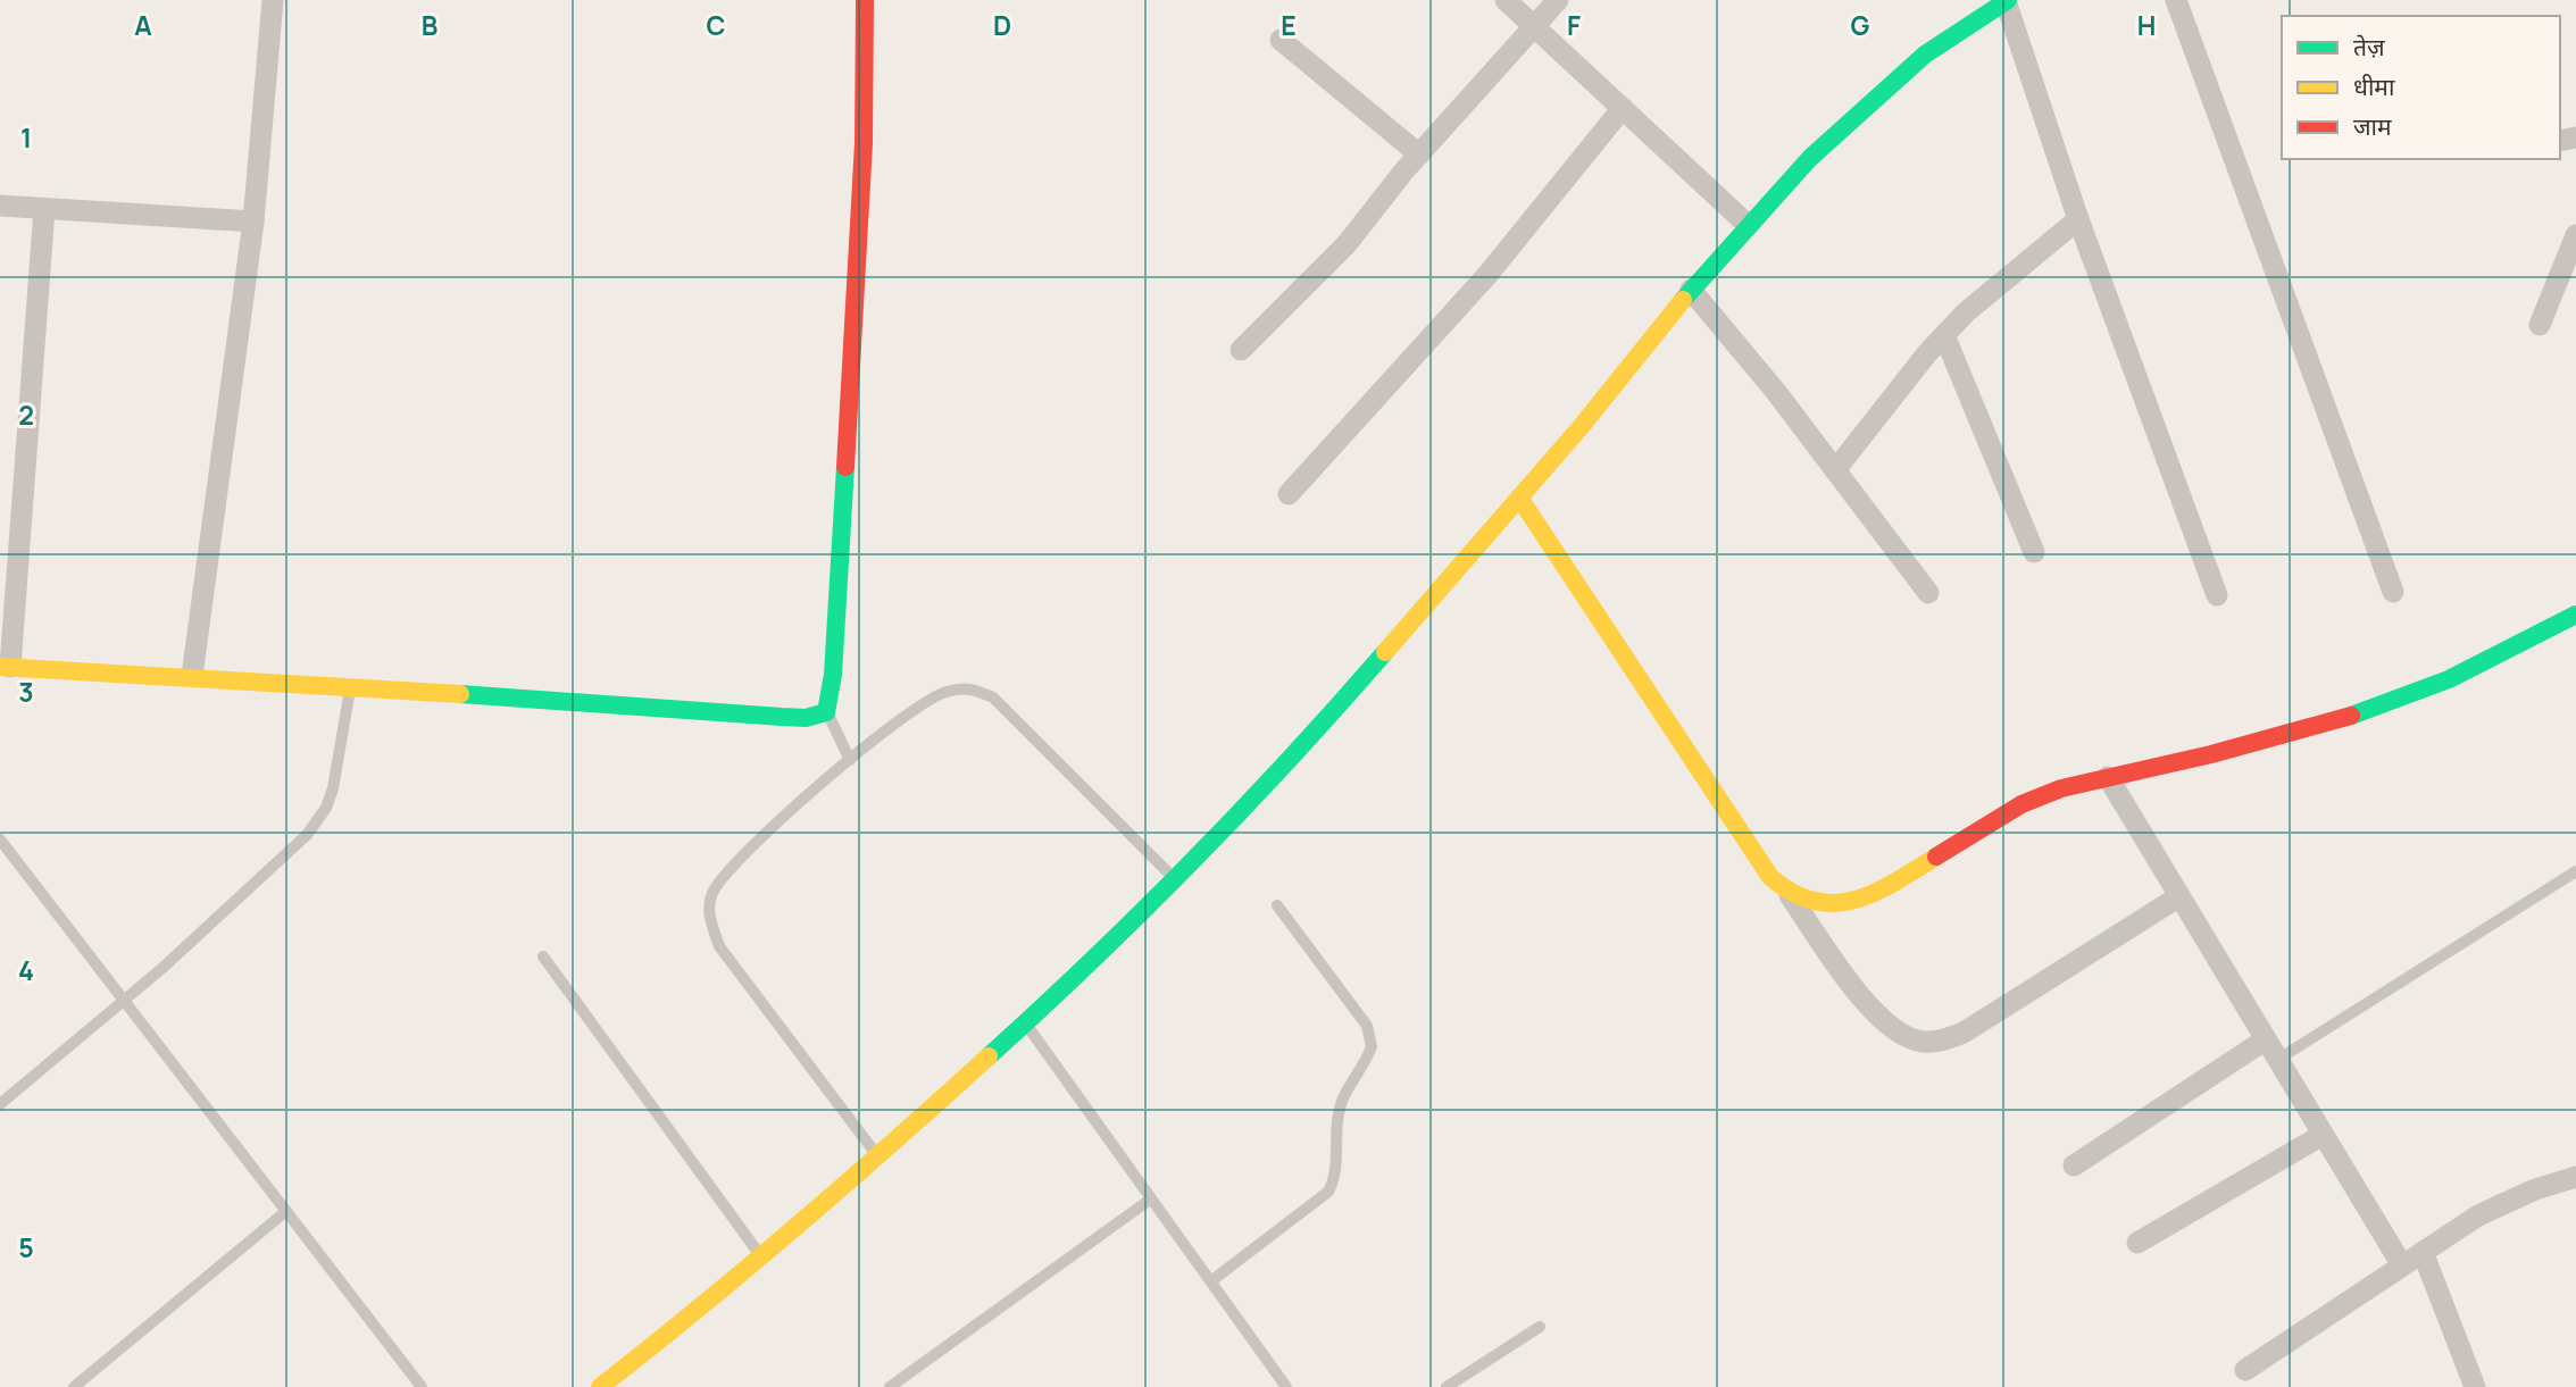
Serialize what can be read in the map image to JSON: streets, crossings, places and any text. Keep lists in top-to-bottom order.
{
  "legend": ["तेज़", "धीमा", "जाम"],
  "grid": {
    "columns": [
      "A",
      "B",
      "C",
      "D",
      "E",
      "F",
      "G",
      "H"
    ],
    "rows": [
      "1",
      "2",
      "3",
      "4",
      "5"
    ]
  }
}
